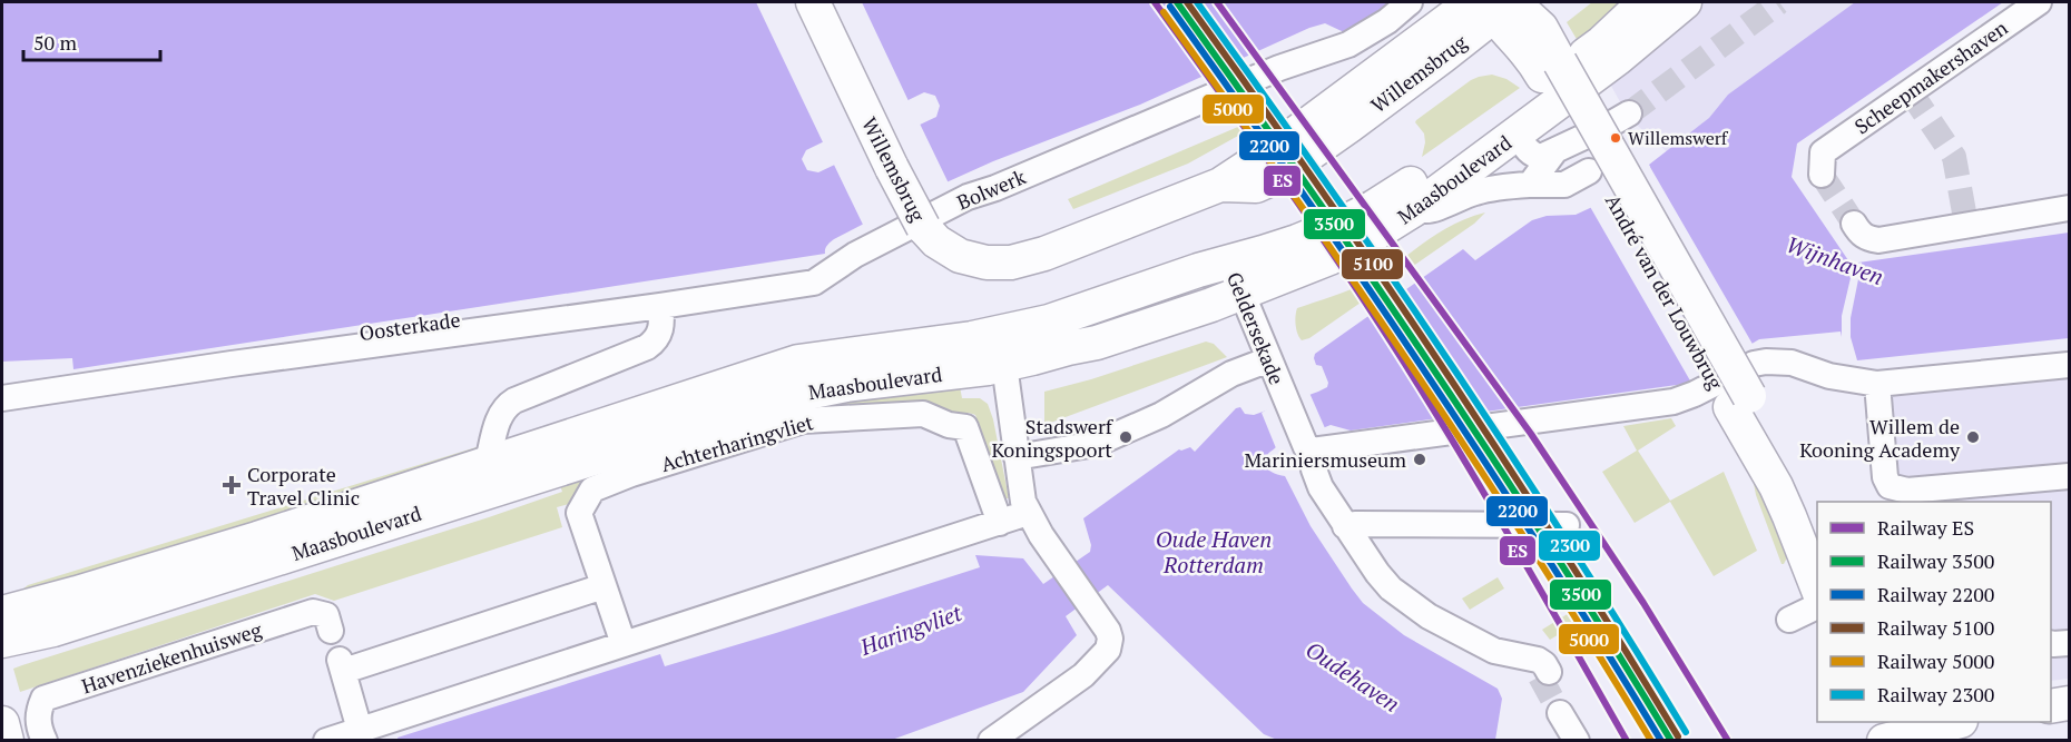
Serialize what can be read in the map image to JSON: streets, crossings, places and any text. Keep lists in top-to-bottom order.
{
  "streets": {
    "main road": ["Willemsbrug", "Maasboulevard", "André van der Louwbrug"],
    "street": [
      "Scheepmakershaven",
      "Bolwerk",
      "Oosterkade",
      "Geldersekade",
      "Achterharingvliet",
      "Havenziekenhuisweg"
    ]
  },
  "crossings": [
    ["Willemsbrug", "André van der Louwbrug"],
    ["Maasboulevard", "Geldersekade"],
    ["Bolwerk", "Oosterkade"]
  ],
  "water": [
    "Wijnhaven",
    "Oude Haven Rotterdam",
    "Haringvliet",
    "Oudehaven"
  ],
  "places": {
    "other": [
      "Willemswerf",
      "Stadswerf Koningspoort",
      "Willem de Kooning Academy",
      "Mariniersmuseum"
    ],
    "health": ["Corporate Travel Clinic"]
  },
  "lines": [
    "rail line ES",
    "rail line 3500",
    "rail line 5100",
    "rail line 2300",
    "rail line 2200",
    "rail line 5000"
  ],
  "legend": [
    "Railway ES",
    "Railway 3500",
    "Railway 2200",
    "Railway 5100",
    "Railway 5000",
    "Railway 2300"
  ],
  "scale_bar": "50 m"
}
